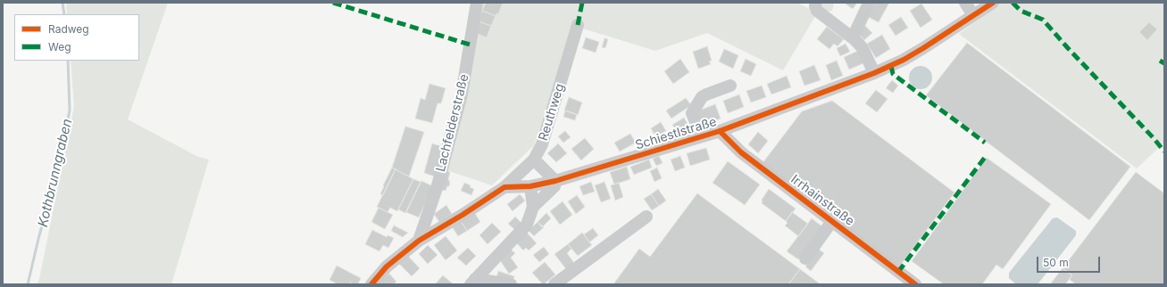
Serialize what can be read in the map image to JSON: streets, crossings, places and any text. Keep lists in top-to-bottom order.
{
  "streets": {
    "street": [
      "Reuthweg",
      "Lachfelderstraße",
      "Schiestlstraße",
      "Irrhainstraße"
    ]
  },
  "crossings": [
    ["Reuthweg", "Schiestlstraße"],
    ["Schiestlstraße", "Irrhainstraße"]
  ],
  "water": ["Kothbrunngraben"],
  "legend": ["Radweg", "Weg"],
  "scale_bar": "50 m"
}
